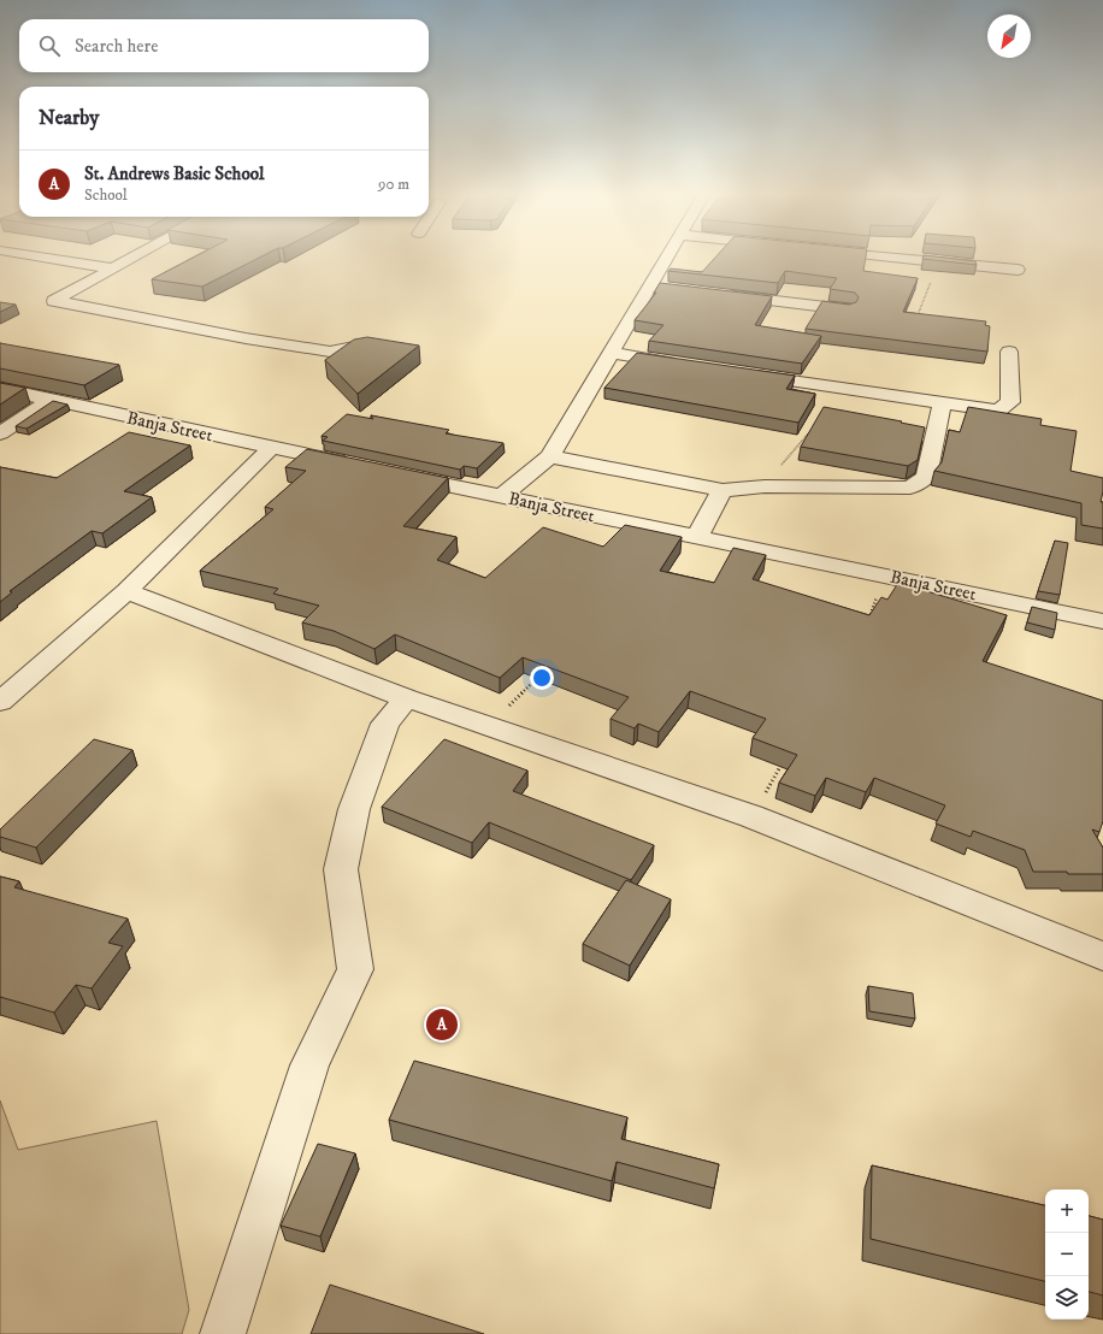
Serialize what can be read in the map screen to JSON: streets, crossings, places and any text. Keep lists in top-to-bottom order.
{
  "streets": {
    "street": ["Banja Street"]
  },
  "north": "bottom left",
  "page": {
    "search": "Search here",
    "heading": "Nearby",
    "list": [
      {
        "mark": "A",
        "name": "St. Andrews Basic School",
        "note": "School",
        "value": "90 m"
      }
    ],
    "pins": "A",
    "map_buttons": ["+", "−"]
  }
}
